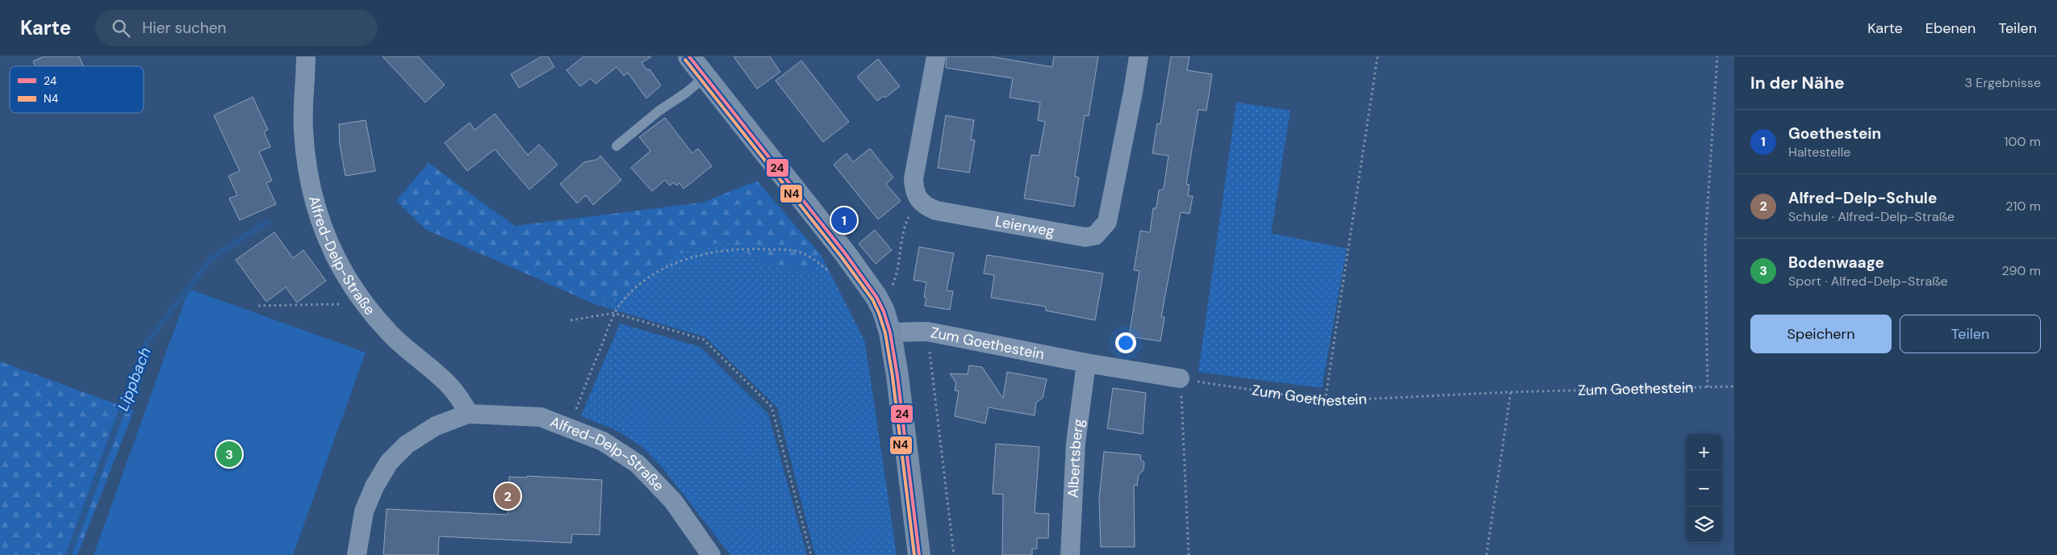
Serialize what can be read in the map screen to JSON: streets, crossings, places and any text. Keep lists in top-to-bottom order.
{
  "streets": {
    "street": [
      "Leierweg",
      "Alfred-Delp-Straße",
      "Zum Goethestein",
      "Albertsberg"
    ]
  },
  "crossings": [
    ["Zum Goethestein", "Albertsberg"]
  ],
  "water": ["Lippbach"],
  "lines": ["transit line 24", "transit line N4"],
  "legend": ["24", "N4"],
  "page": {
    "header": "Karte",
    "search": "Hier suchen",
    "nav": ["Karte", "Ebenen", "Teilen"],
    "heading": ["In der Nähe", "3 Ergebnisse"],
    "list": [
      {
        "mark": "1",
        "name": "Goethestein",
        "note": "Haltestelle",
        "value": "100 m"
      },
      {
        "mark": "2",
        "name": "Alfred-Delp-Schule",
        "note": "Schule · Alfred-Delp-Straße",
        "value": "210 m"
      },
      {
        "mark": "3",
        "name": "Bodenwaage",
        "note": "Sport · Alfred-Delp-Straße",
        "value": "290 m"
      }
    ],
    "pins": ["1", "3", "2"],
    "buttons": ["Speichern", "Teilen"],
    "map_buttons": ["+", "−"]
  }
}
